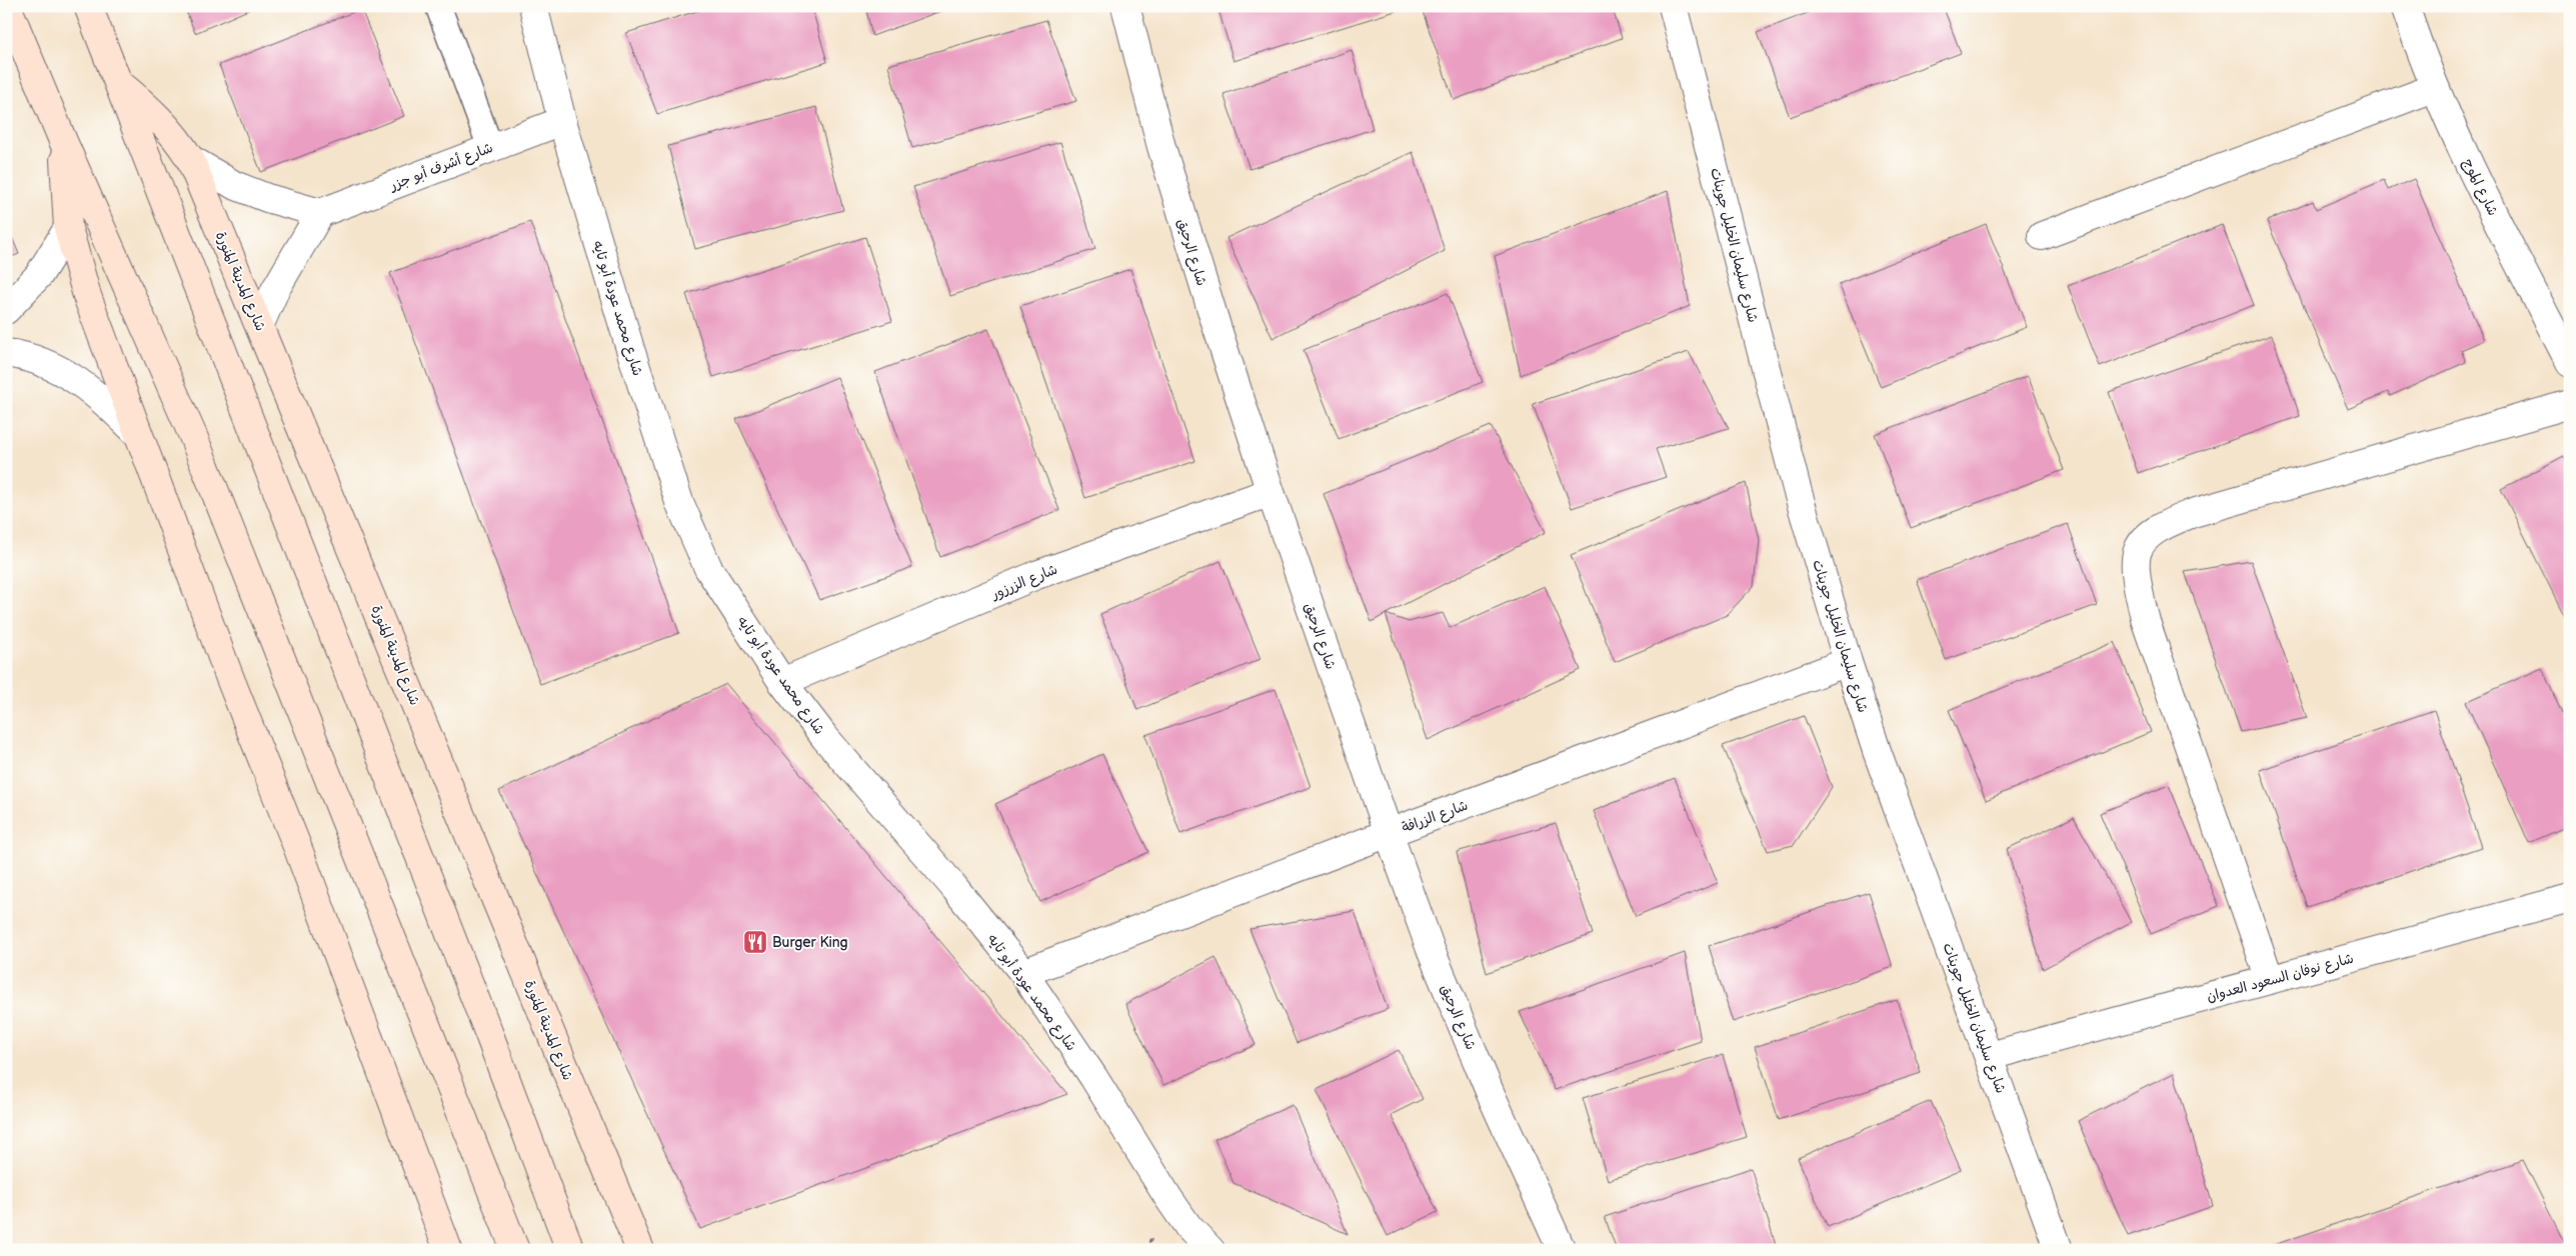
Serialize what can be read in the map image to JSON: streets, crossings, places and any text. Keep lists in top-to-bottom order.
{
  "streets": {
    "main road": ["شارع المدينة المنورة"],
    "street": [
      "شارع أشرف أبو جزر",
      "شارع الموج",
      "شارع سليمان الخليل جوينات",
      "شارع الرحيق",
      "شارع محمد عودة أبو تايه",
      "شارع الزرزور",
      "شارع الزرافة",
      "شارع نوفان السعود العدوان"
    ]
  },
  "crossings": [
    ["شارع أشرف أبو جزر", "شارع محمد عودة أبو تايه"],
    ["شارع سليمان الخليل جوينات", "شارع الزرافة"],
    ["شارع سليمان الخليل جوينات", "شارع نوفان السعود العدوان"],
    ["شارع الرحيق", "شارع الزرزور"],
    ["شارع الرحيق", "شارع الزرافة"],
    ["شارع محمد عودة أبو تايه", "شارع الزرزور"],
    ["شارع محمد عودة أبو تايه", "شارع الزرافة"]
  ],
  "places": {
    "restaurant": ["Burger King"]
  }
}
